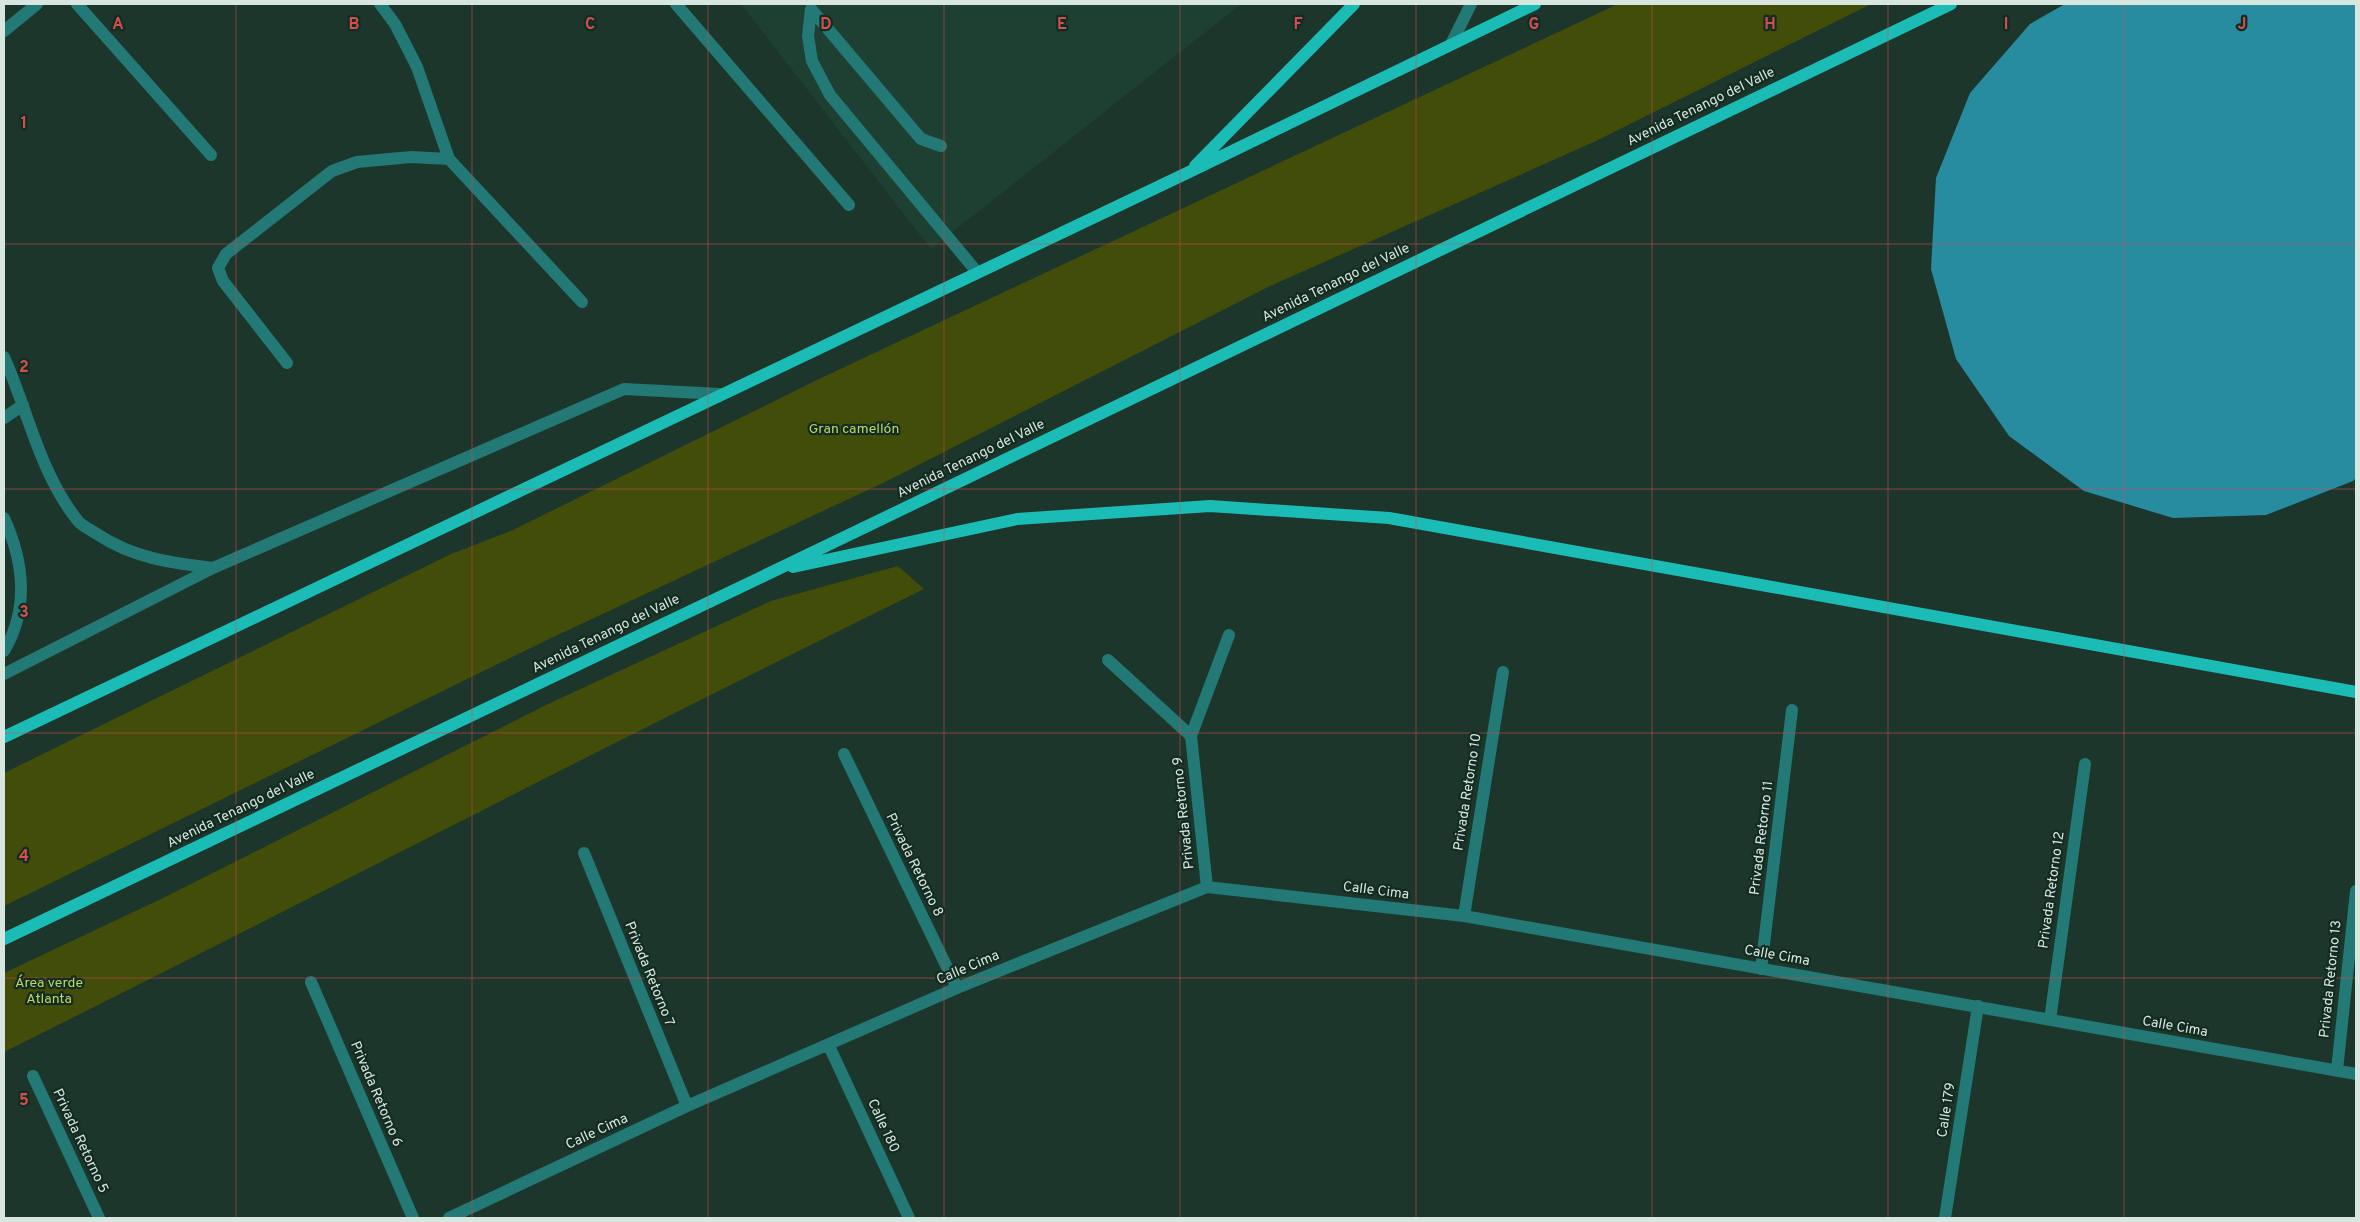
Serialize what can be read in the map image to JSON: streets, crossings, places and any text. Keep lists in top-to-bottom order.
{
  "streets": {
    "main road": ["Avenida Tenango del Valle"],
    "street": [
      "Privada Retorno 10",
      "Privada Retorno 9",
      "Privada Retorno 11",
      "Privada Retorno 8",
      "Privada Retorno 12",
      "Calle Cima",
      "Privada Retorno 7",
      "Privada Retorno 13",
      "Privada Retorno 6",
      "Calle 179",
      "Calle 180",
      "Privada Retorno 5"
    ]
  },
  "crossings": [
    ["Privada Retorno 10", "Calle Cima"],
    ["Privada Retorno 9", "Calle Cima"],
    ["Privada Retorno 11", "Calle Cima"],
    ["Privada Retorno 8", "Calle Cima"],
    ["Privada Retorno 12", "Calle Cima"],
    ["Calle Cima", "Privada Retorno 7"],
    ["Calle Cima", "Privada Retorno 13"],
    ["Calle Cima", "Calle 179"],
    ["Calle Cima", "Calle 180"]
  ],
  "parks": ["Gran camellón", "Área verde Atlanta"],
  "grid": {
    "columns": [
      "A",
      "B",
      "C",
      "D",
      "E",
      "F",
      "G",
      "H",
      "I",
      "J"
    ],
    "rows": [
      "1",
      "2",
      "3",
      "4",
      "5"
    ]
  }
}
